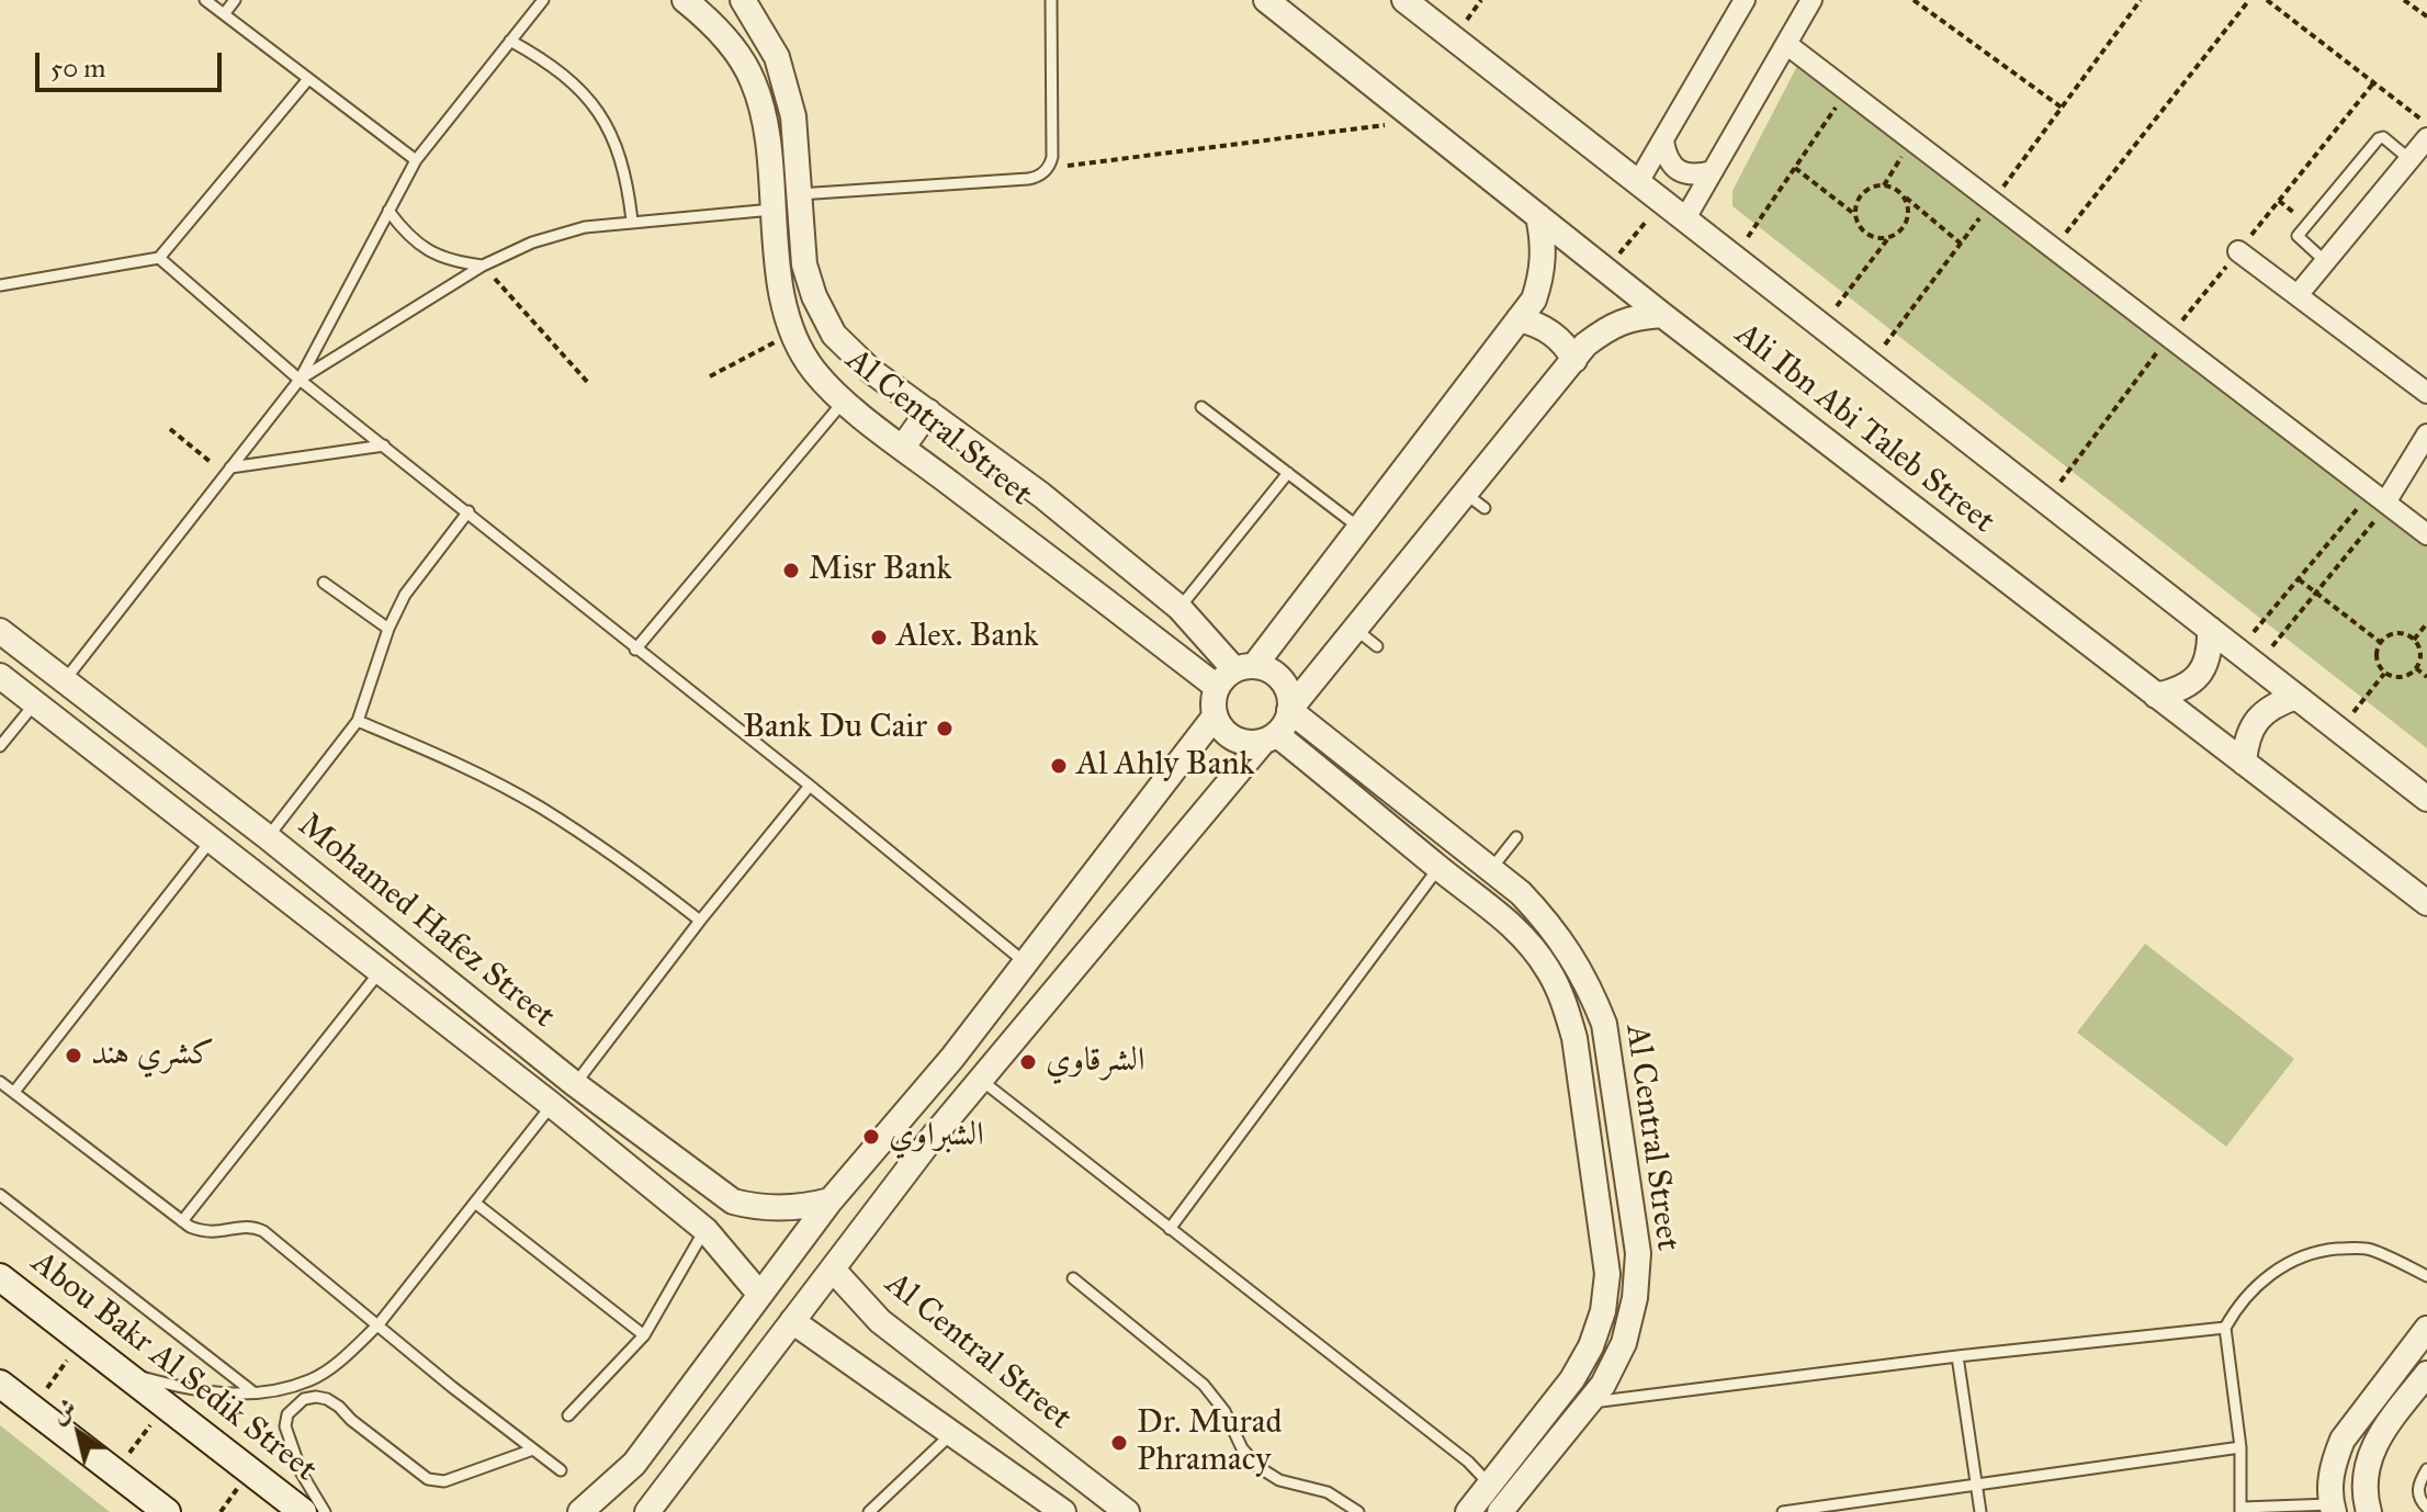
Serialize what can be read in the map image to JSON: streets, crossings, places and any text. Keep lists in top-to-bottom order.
{
  "streets": {
    "main road": ["Abou Bakr Al Sedik Street"],
    "street": ["Al Central Street", "Ali Ibn Abi Taleb Street", "Mohamed Hafez Street"]
  },
  "places": [
    "Misr Bank",
    "Alex. Bank",
    "Bank Du Cair",
    "Al Ahly Bank",
    "كشري هند",
    "الشرقاوي",
    "الشبراوي",
    "Dr. Murad Phramacy"
  ],
  "scale_bar": "50 m",
  "north": "top left"
}
